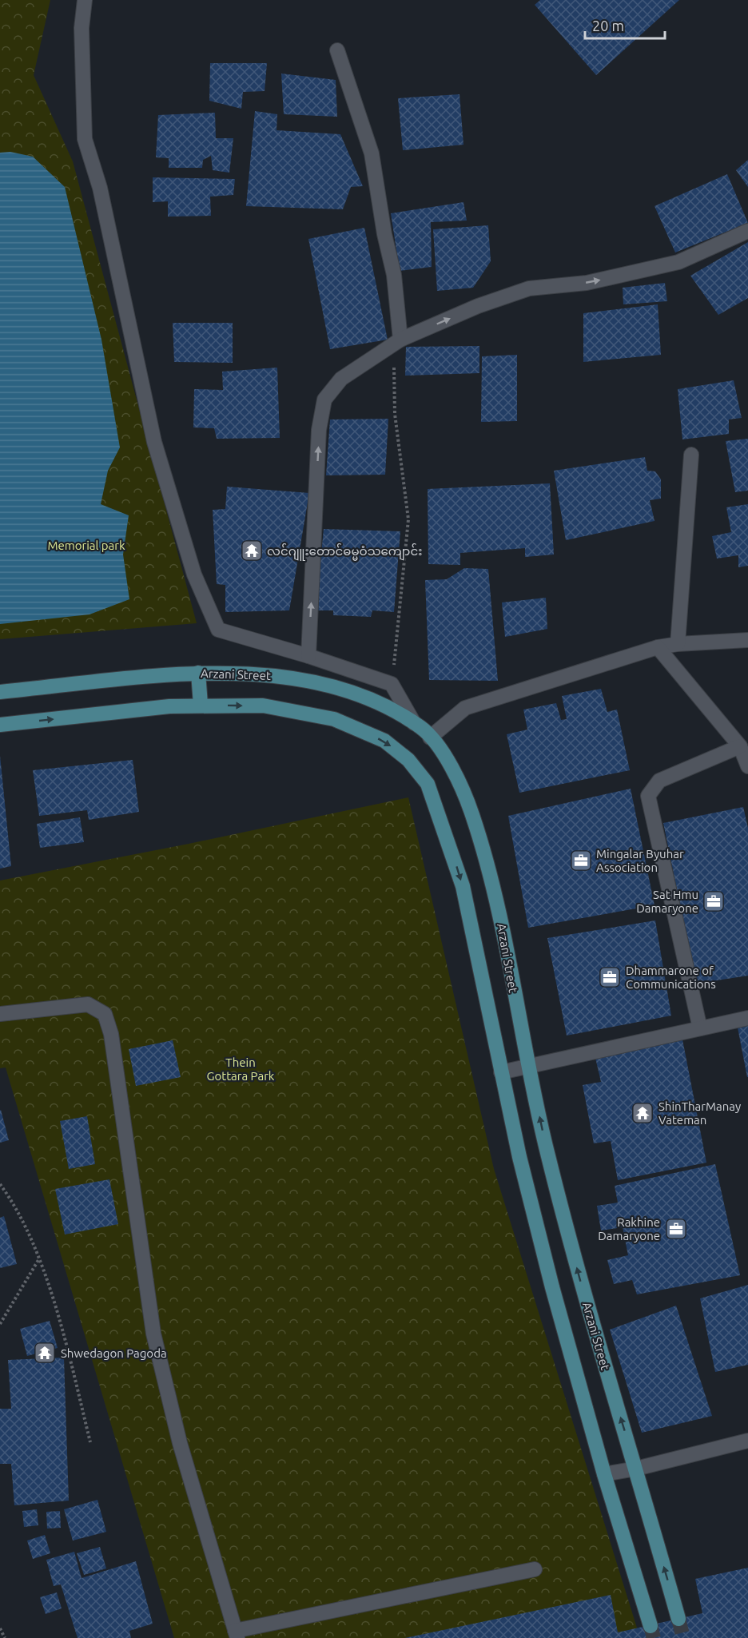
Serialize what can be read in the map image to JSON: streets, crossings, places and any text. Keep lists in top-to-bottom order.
{
  "streets": {
    "main road": ["Arzani Street"]
  },
  "parks": ["Memorial park", "Thein Gottara Park"],
  "places": {
    "temple": ["လင်ဂျူးတောင်ဓမ္မဝံသကျောင်း", "ShinTharManay Vateman", "Shwedagon Pagoda"],
    "office": [
      "Mingalar Byuhar Association",
      "Sat Hmu Damaryone",
      "Dhammarone of Communications",
      "Rakhine Damaryone"
    ]
  },
  "scale_bar": "20 m"
}
